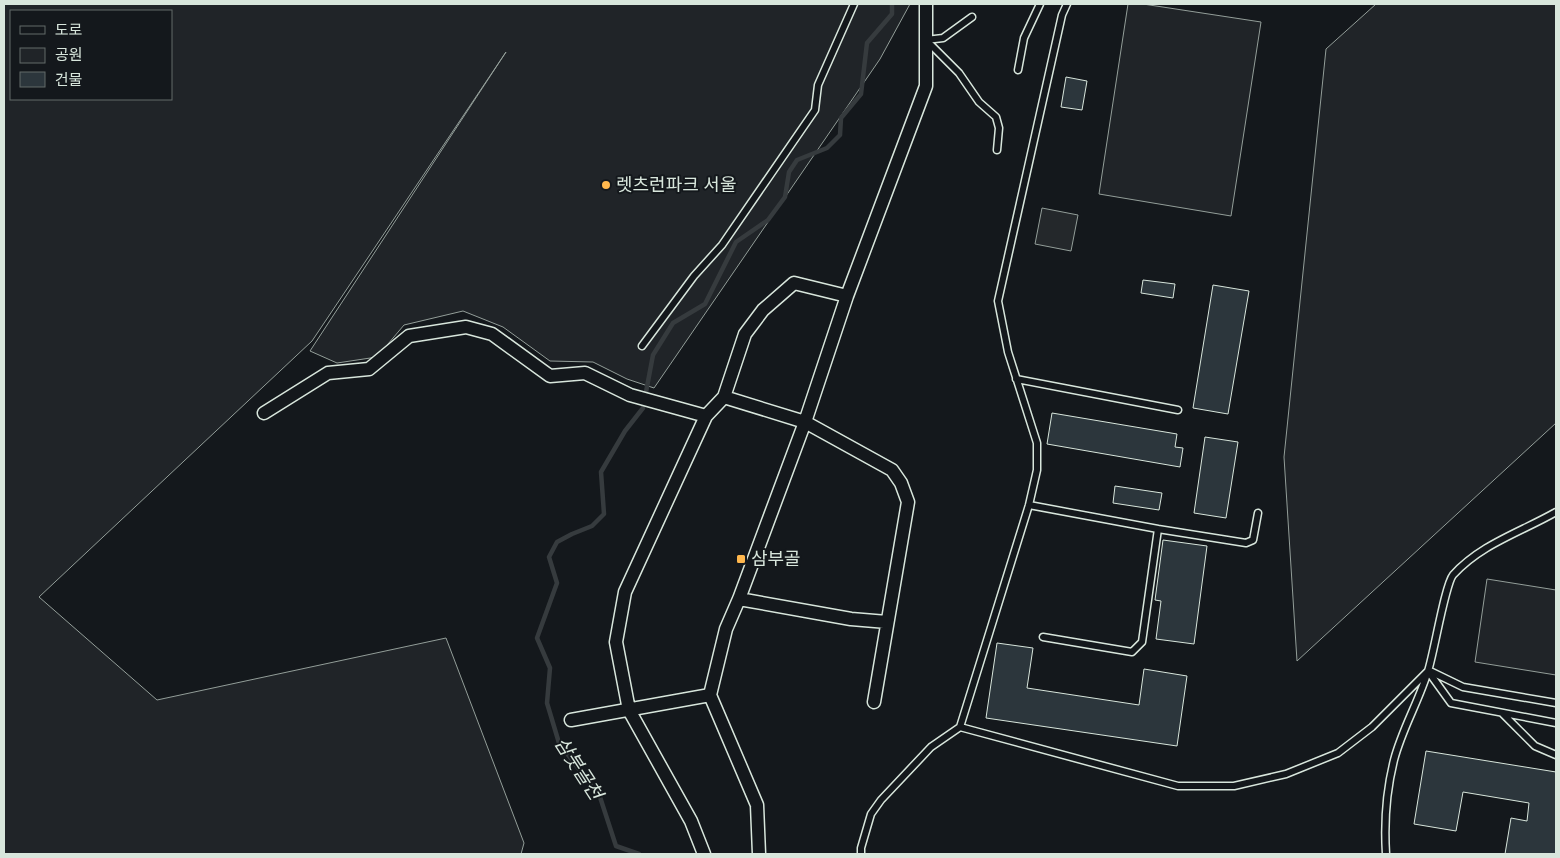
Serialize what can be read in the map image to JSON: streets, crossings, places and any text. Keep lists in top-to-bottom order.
{
  "water": ["삼붓골천"],
  "places": {
    "other": ["렛츠런파크 서울"],
    "transit": ["삼부골"]
  },
  "legend": ["도로", "공원", "건물"]
}
